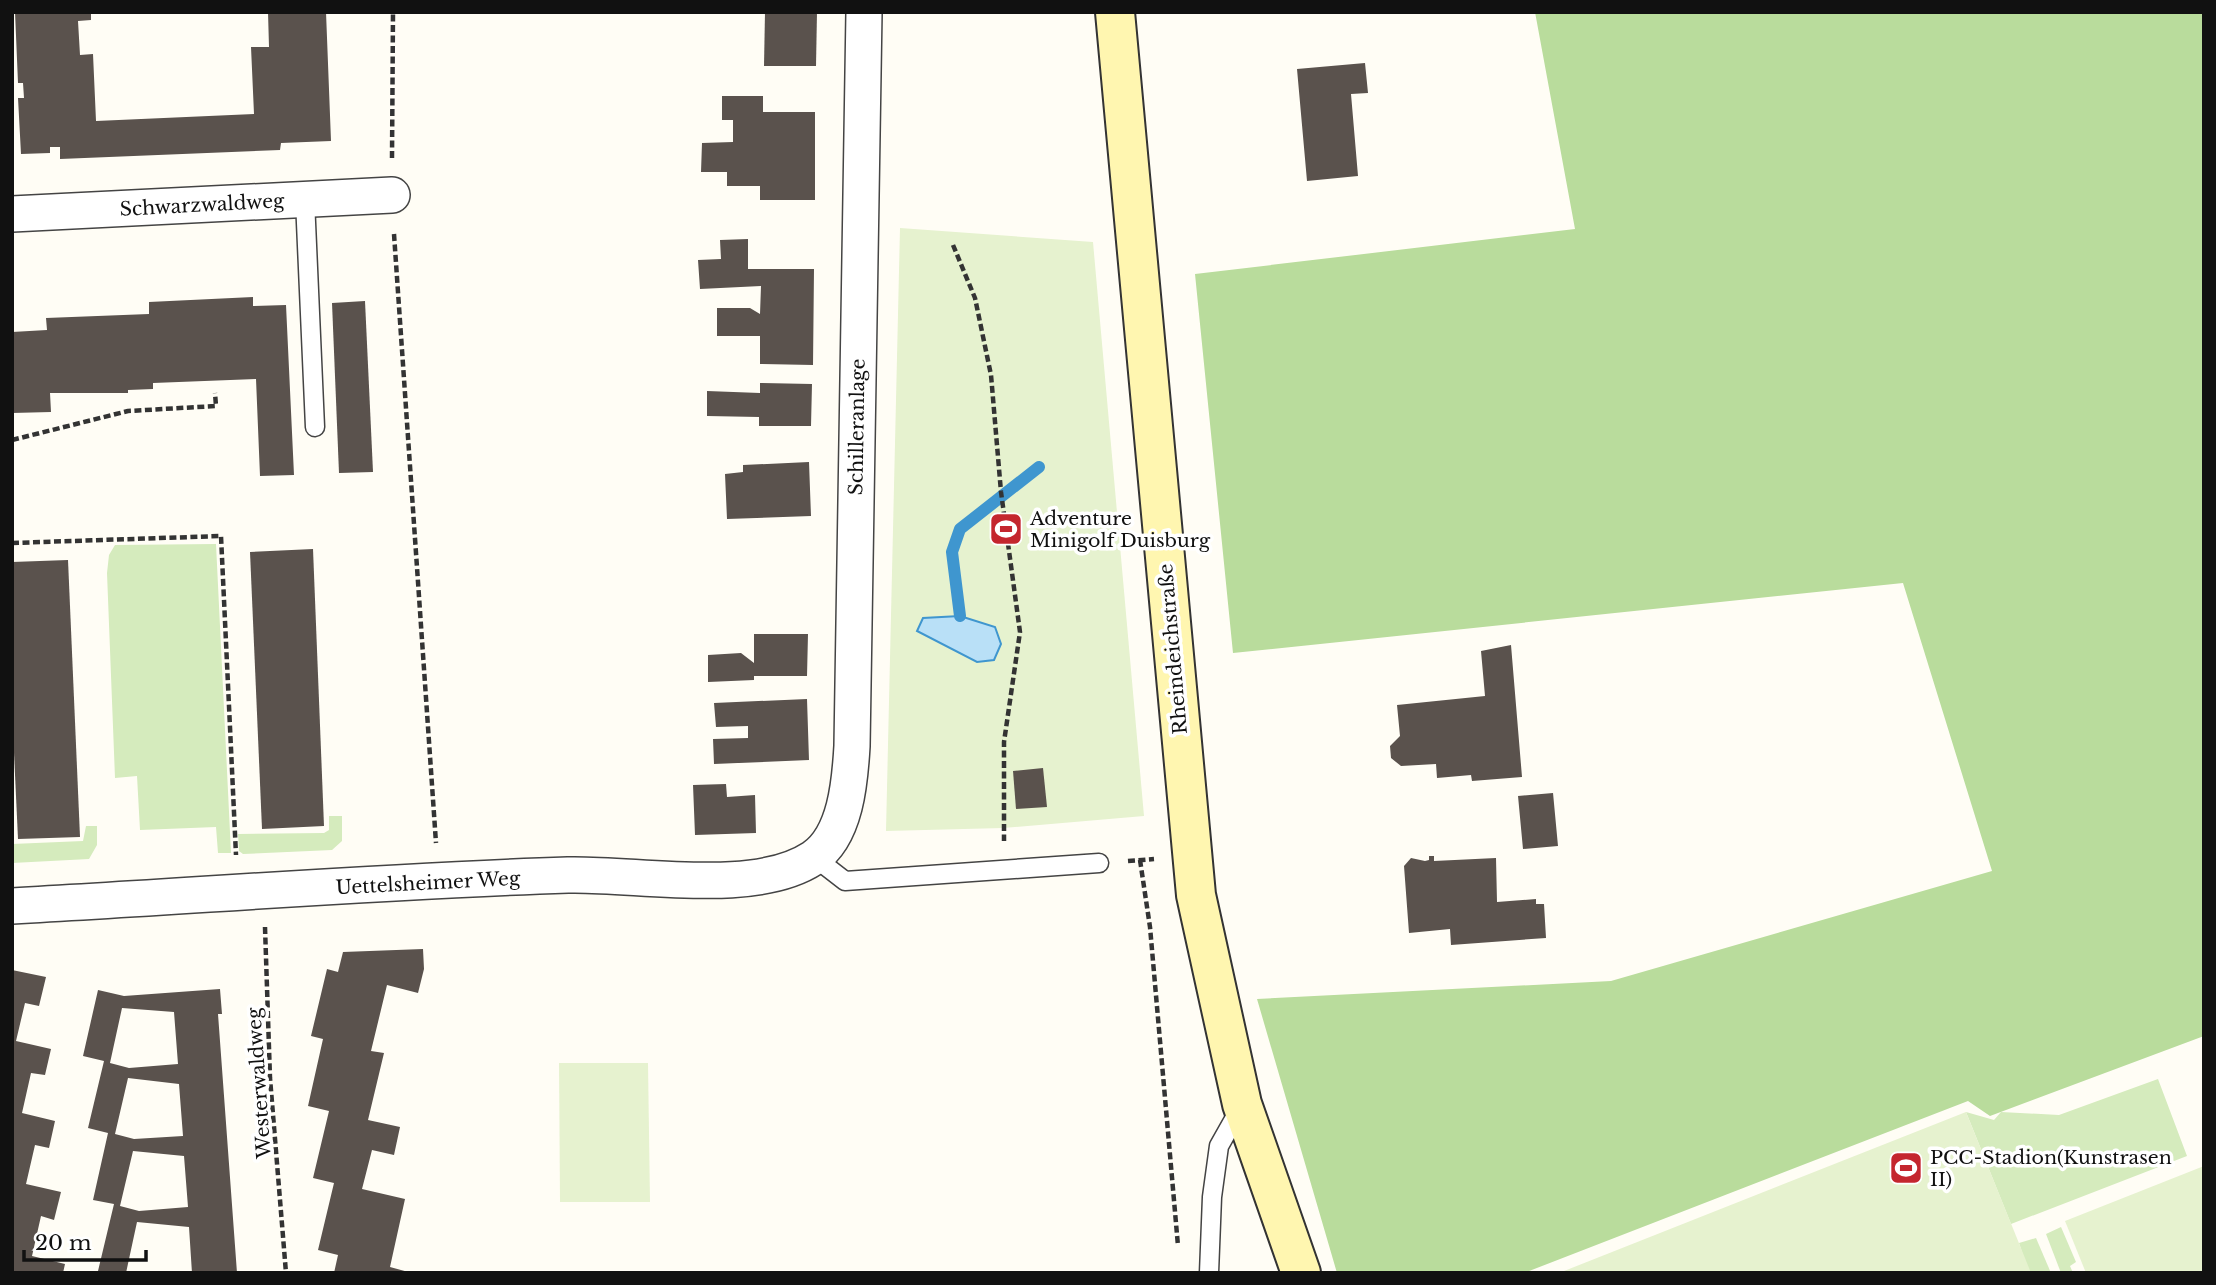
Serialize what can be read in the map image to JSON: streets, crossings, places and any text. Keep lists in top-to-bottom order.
{
  "streets": {
    "main road": ["Rheindeichstraße"],
    "street": ["Schwarzwaldweg", "Schilleranlage", "Uettelsheimer Weg"],
    "path": ["Westerwaldweg"]
  },
  "crossings": [
    ["Schilleranlage", "Uettelsheimer Weg"],
    ["Uettelsheimer Weg", "Westerwaldweg"]
  ],
  "places": {
    "sports": ["Adventure Minigolf Duisburg", "PCC-Stadion(Kunstrasen II)"]
  },
  "scale_bar": "20 m"
}
